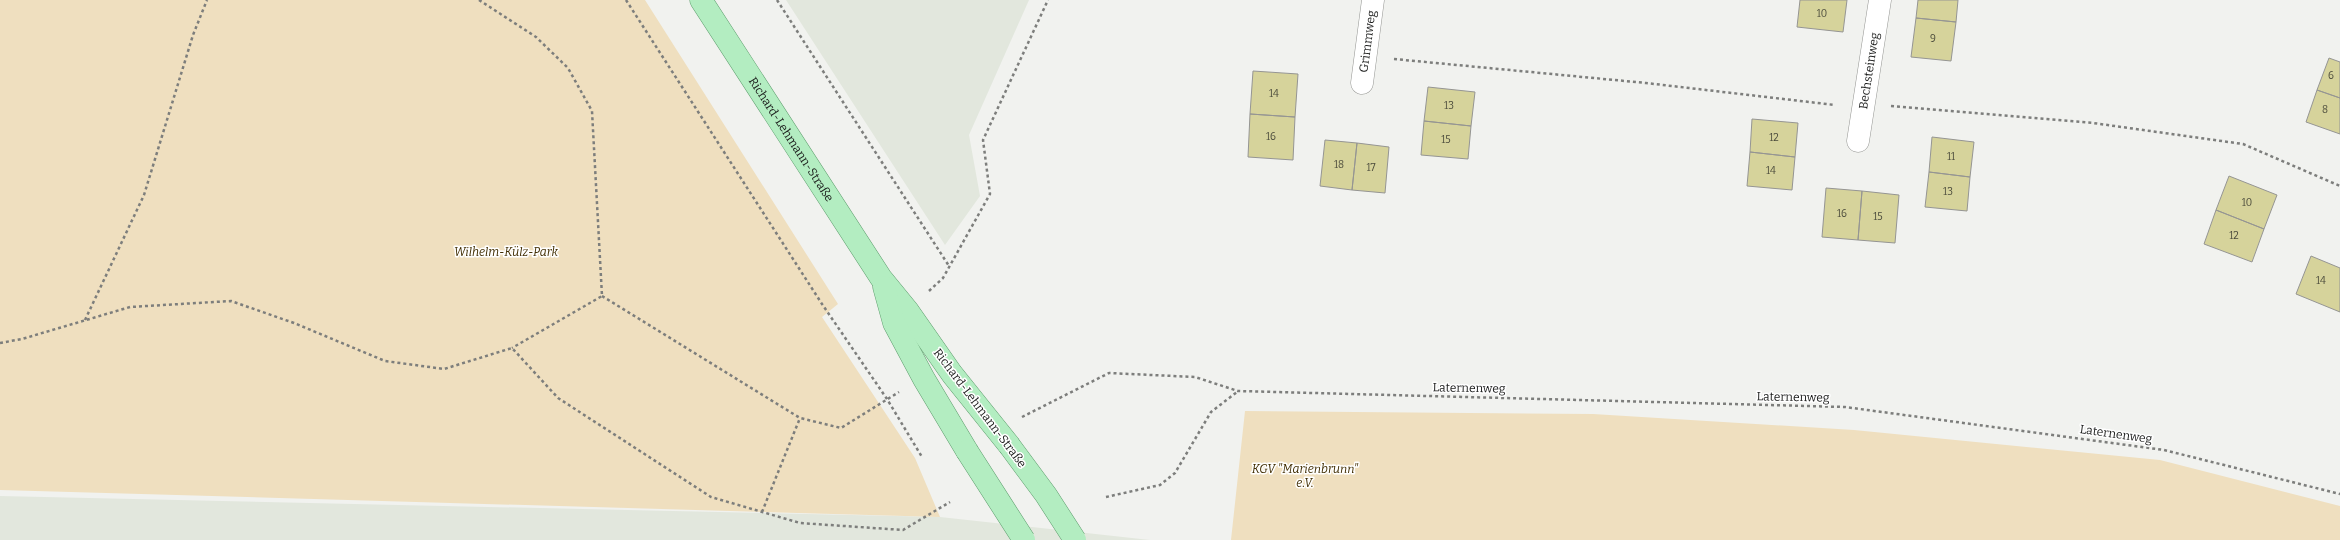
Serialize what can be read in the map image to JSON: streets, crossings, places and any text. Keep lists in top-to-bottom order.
{
  "streets": {
    "main road": ["Richard-Lehmann-Straße"],
    "street": ["Grimmweg", "Bechsteinweg"],
    "path": ["Laternenweg"]
  },
  "crossings": [
    ["Richard-Lehmann-Straße", "Laternenweg"]
  ],
  "parks": ["Wilhelm-Külz-Park", "KGV \"Marienbrunn\" e.V."],
  "house_numbers": [
    "10",
    "9",
    "6",
    "14",
    "13",
    "8",
    "16",
    "12",
    "15",
    "11",
    "18",
    "17",
    "14",
    "13",
    "10",
    "16",
    "15",
    "12",
    "14"
  ]
}
